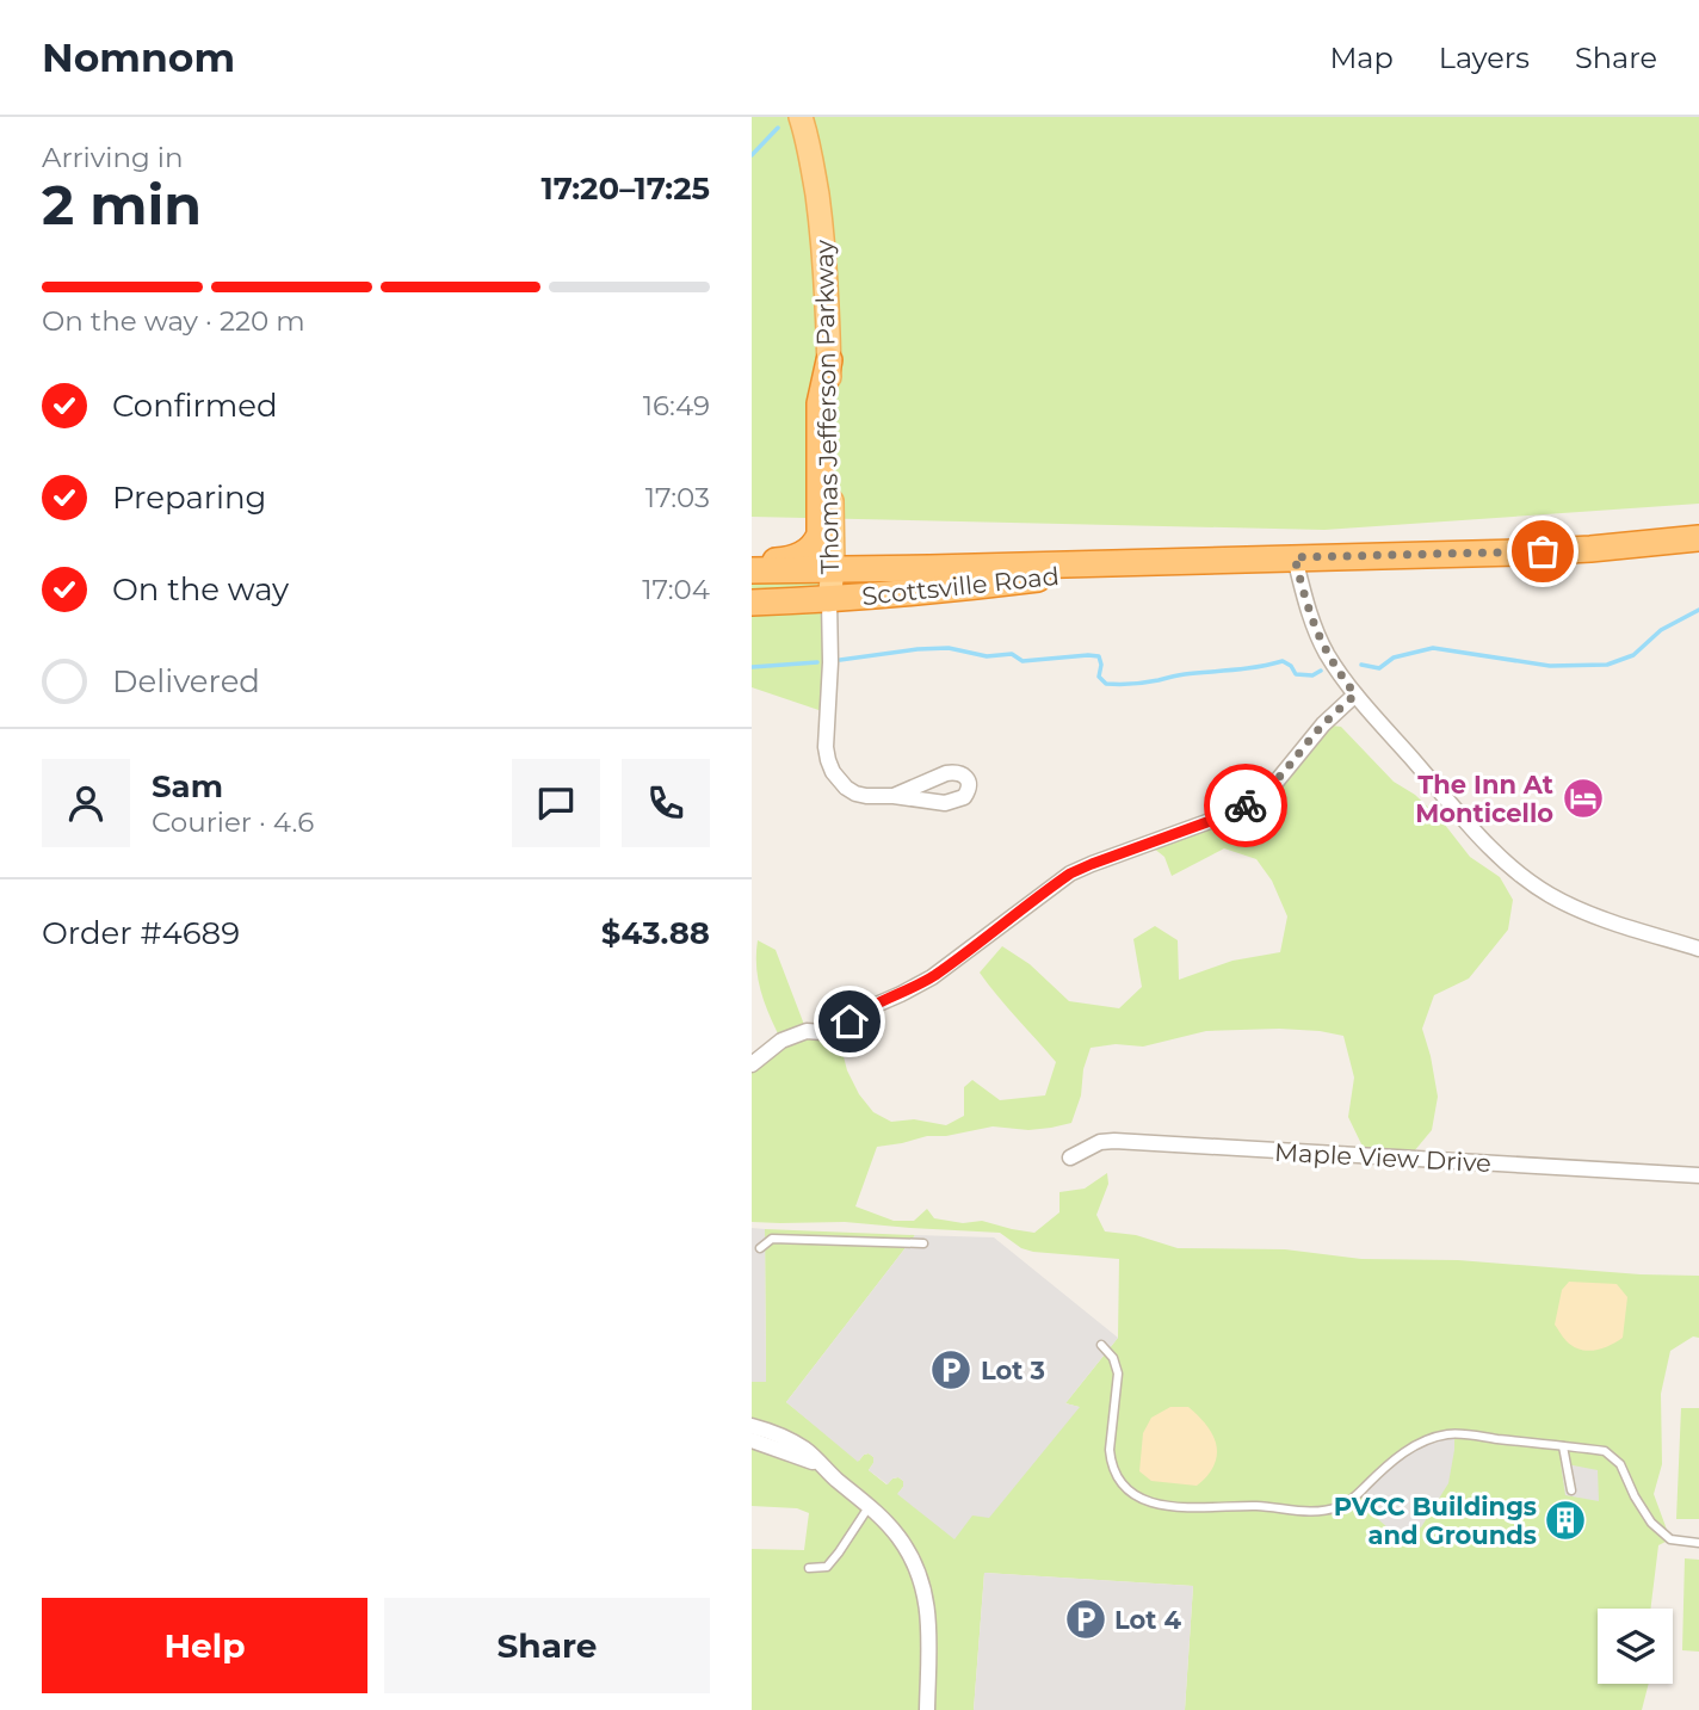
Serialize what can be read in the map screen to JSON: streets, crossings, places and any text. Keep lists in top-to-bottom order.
{
  "streets": {
    "highway": ["Scottsville Road"],
    "main road": ["Thomas Jefferson Parkway"],
    "street": ["Maple View Drive"]
  },
  "crossings": [
    ["Thomas Jefferson Parkway", "Scottsville Road"]
  ],
  "places": {
    "hotel": ["The Inn At Monticello"],
    "parking": ["Lot 3", "Lot 4"],
    "building": ["PVCC Buildings and Grounds"]
  },
  "page": {
    "header": "Nomnom",
    "nav": ["Map", "Layers", "Share"],
    "heading": ["2 min", "Arriving in", "17:20–17:25"],
    "panel": [
      "Sam",
      "Courier · 4.6",
      "Order #4689",
      "$43.88"
    ],
    "bar": "On the way · 220 m",
    "list": [
      ["Confirmed", "16:49"],
      ["Preparing", "17:03"],
      ["On the way", "17:04"],
      "Delivered"
    ],
    "buttons": ["Help", "Share"]
  }
}
